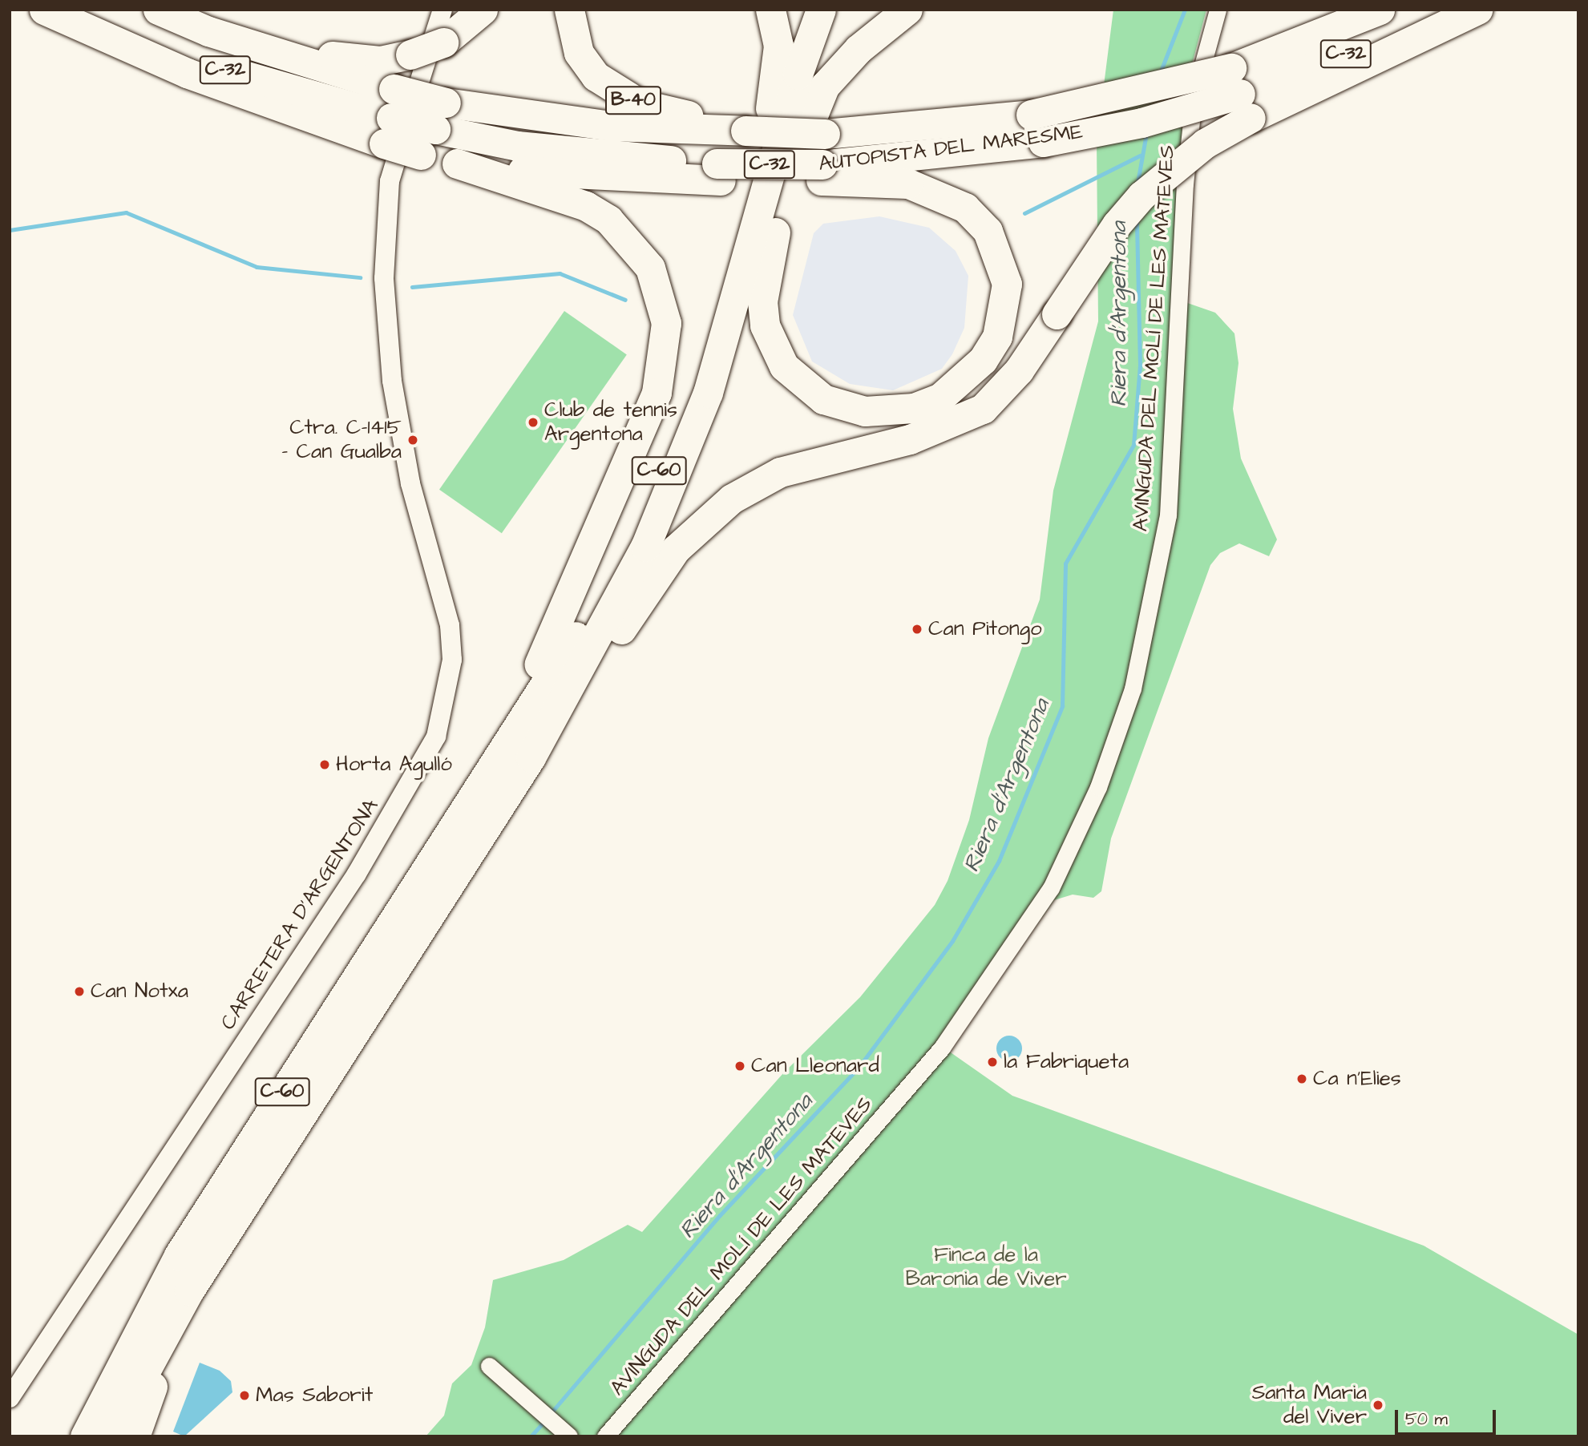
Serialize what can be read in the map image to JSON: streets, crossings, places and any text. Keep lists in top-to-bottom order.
{
  "streets": {
    "highway": [
      "C-32",
      "B-40",
      "AUTOPISTA DEL MARESME",
      "C-60"
    ],
    "street": ["AVINGUDA DEL MOLÍ DE LES MATEVES", "CARRETERA D'ARGENTONA"]
  },
  "crossings": [
    ["C-32", "AUTOPISTA DEL MARESME"],
    ["B-40", "AUTOPISTA DEL MARESME"],
    ["B-40", "C-60"],
    ["AUTOPISTA DEL MARESME", "C-60"]
  ],
  "water": ["Riera d'Argentona"],
  "parks": ["Finca de la Baronia de Viver"],
  "places": [
    "Club de tennis Argentona",
    "Ctra. C-1415 - Can Gualba",
    "Can Pitongo",
    "Horta Agulló",
    "Can Notxa",
    "la Fabriqueta",
    "Can Lleonard",
    "Ca n'Elies",
    "Mas Saborit",
    "Santa Maria del Viver"
  ],
  "scale_bar": "50 m"
}
